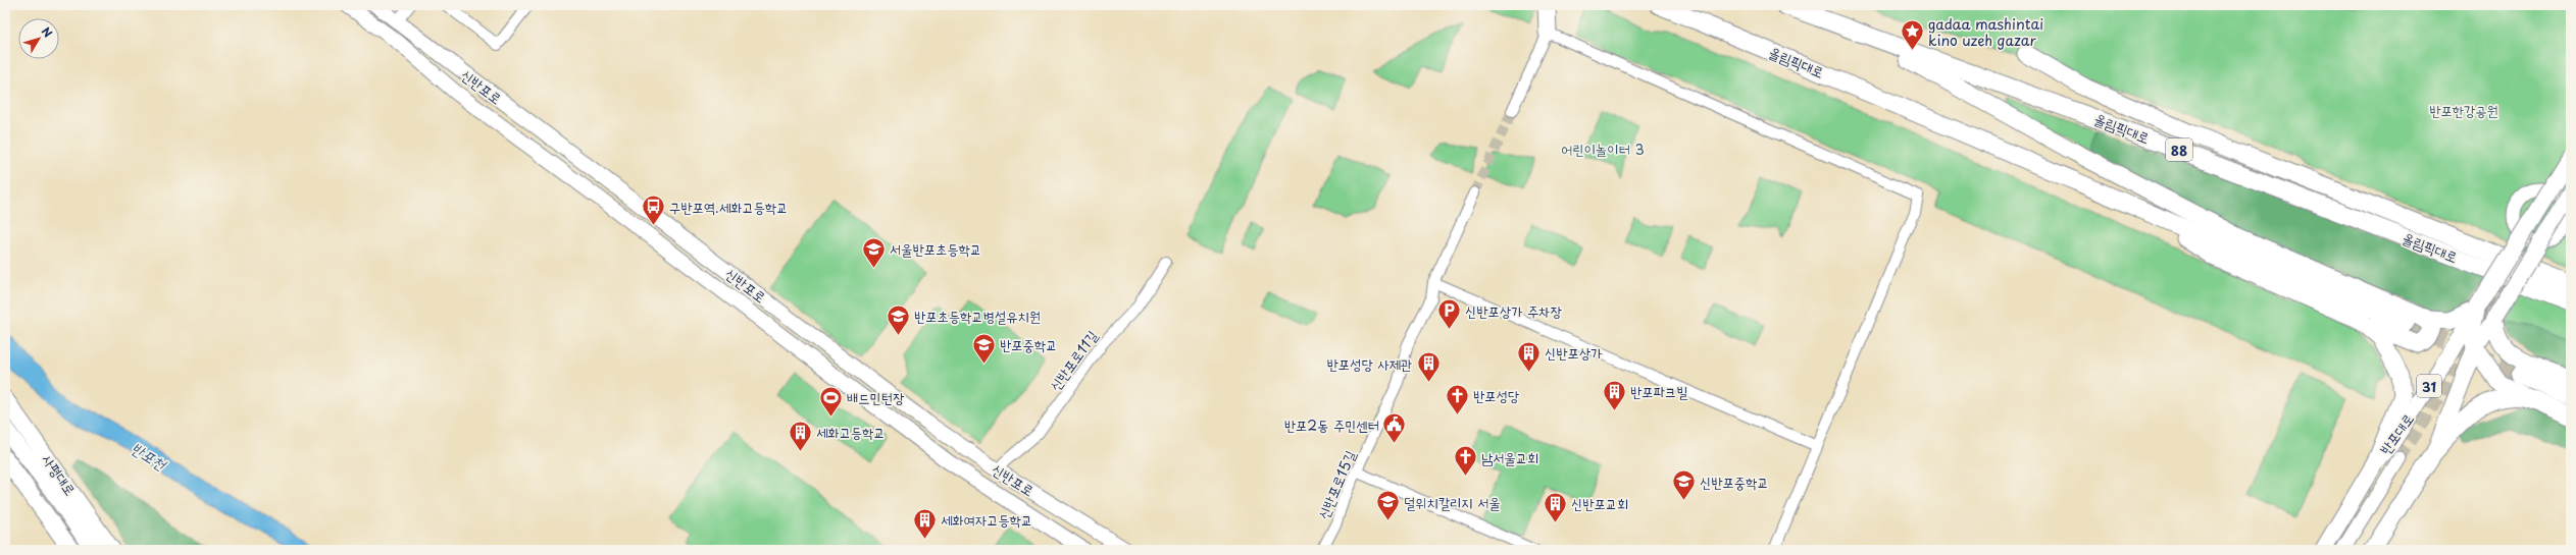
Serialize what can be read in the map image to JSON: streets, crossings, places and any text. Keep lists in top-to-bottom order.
{
  "streets": {
    "highway": ["올림픽대로", "88"],
    "main road": [
      "신반포로",
      "31",
      "반포대로",
      "사평대로"
    ],
    "street": ["신반포로11길", "신반포로15길"]
  },
  "crossings": [
    ["신반포로", "신반포로11길"]
  ],
  "water": ["반포천"],
  "parks": ["반포한강공원", "어린이놀이터 3"],
  "places": {
    "place": ["gadaa mashintai kino uzeh gazar"],
    "bus stop": ["구반포역.세화고등학교"],
    "school or university": [
      "서울반포초등학교",
      "반포초등학교병설유치원",
      "반포중학교",
      "신반포중학교",
      "덜위치칼리지 서울"
    ],
    "parking": ["신반포상가 주차장"],
    "building": [
      "신반포상가",
      "반포성당 사제관",
      "반포파크빌",
      "세화고등학교",
      "신반포교회",
      "세화여자고등학교"
    ],
    "church": ["반포성당", "남서울교회"],
    "sports": ["배드민턴장"],
    "public building": ["반포2동 주민센터"]
  },
  "north": "top right"
}
